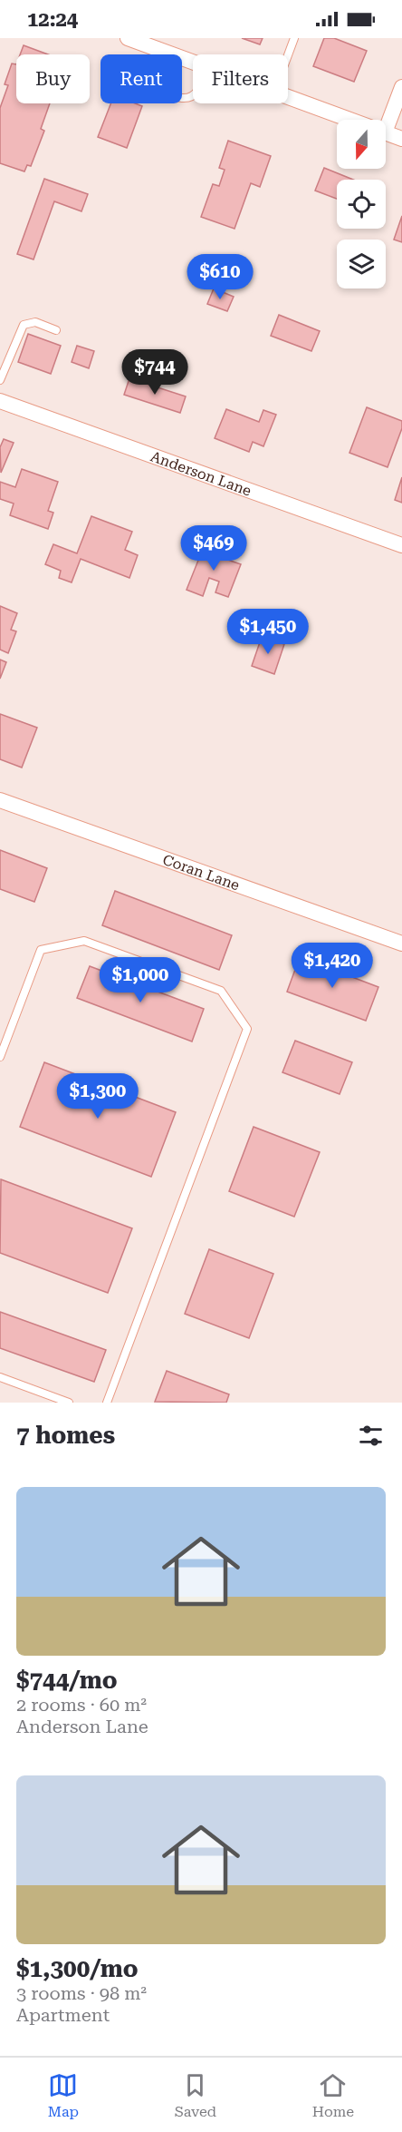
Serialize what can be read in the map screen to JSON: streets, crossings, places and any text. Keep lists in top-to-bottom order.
{
  "streets": {
    "street": ["Anderson Lane", "Coran Lane"]
  },
  "north": "bottom",
  "page": {
    "status": "12:24",
    "chip": ["Buy", "Rent", "Filters"],
    "price": [
      "$610",
      "$744",
      "$469",
      "$1,450",
      "$1,420",
      "$1,000",
      "$1,300"
    ],
    "heading": "7 homes",
    "list": [
      {
        "name": "$744/mo",
        "note": "2 rooms · 60 m² · Anderson Lane"
      },
      {
        "name": "$1,300/mo",
        "note": "3 rooms · 98 m² · Apartment"
      }
    ],
    "tabs": ["Map", "Saved", "Home"]
  }
}
